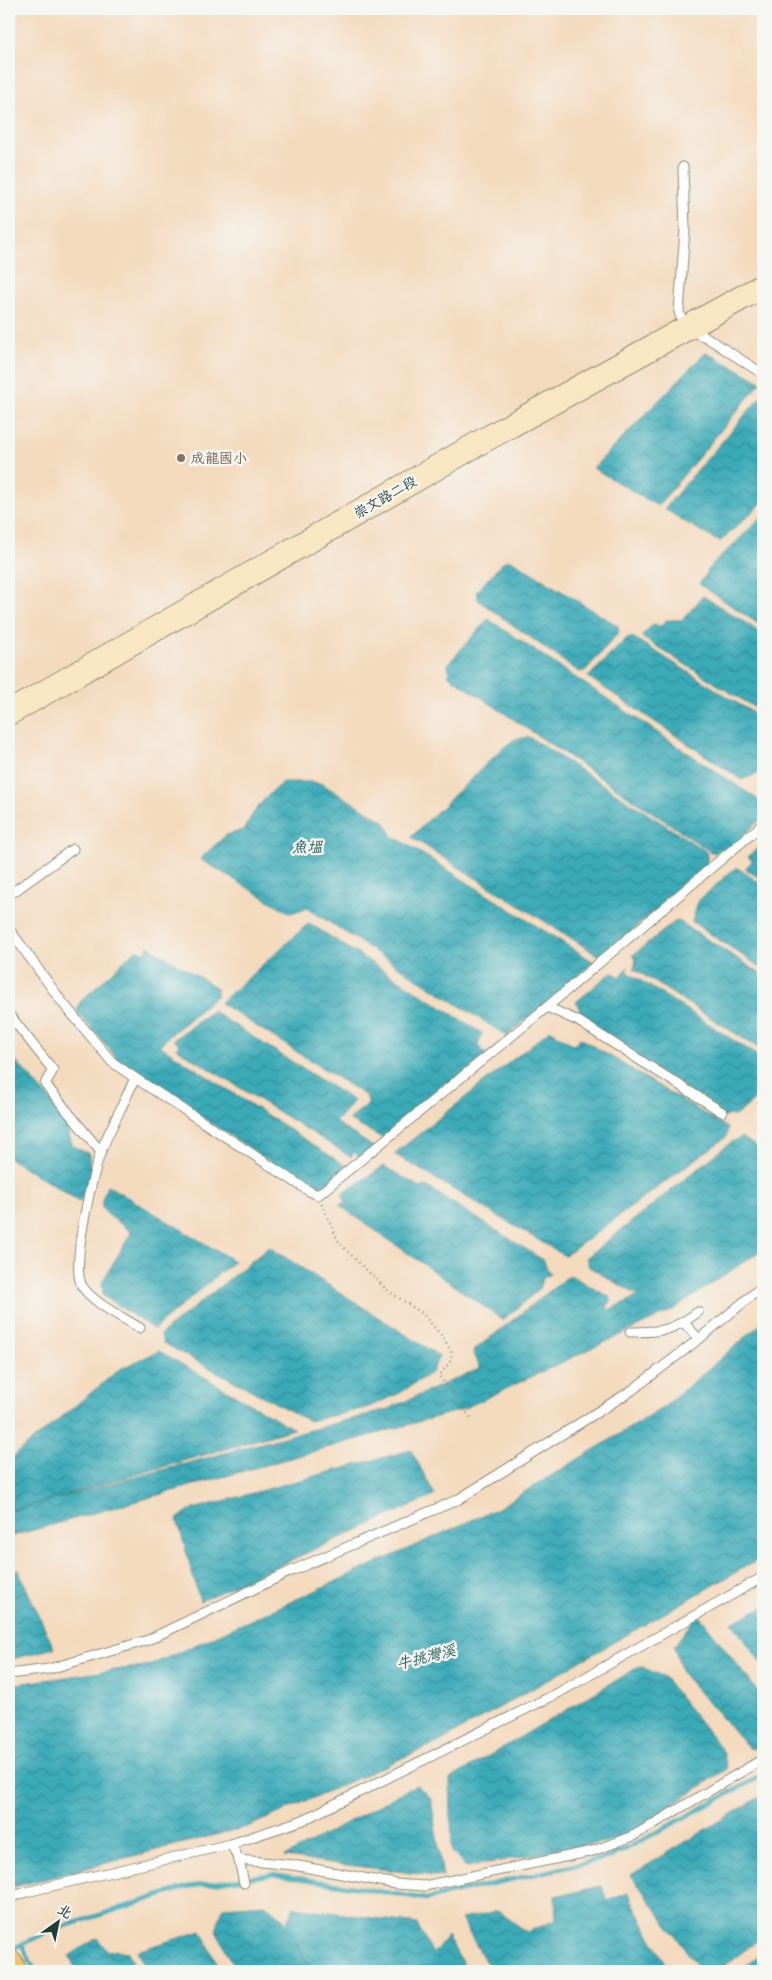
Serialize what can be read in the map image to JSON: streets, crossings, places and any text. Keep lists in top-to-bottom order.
{
  "streets": {
    "street": ["崇文路二段"]
  },
  "water": ["魚塭", "牛挑灣溪"],
  "places": ["成龍國小"],
  "north": "top right"
}
